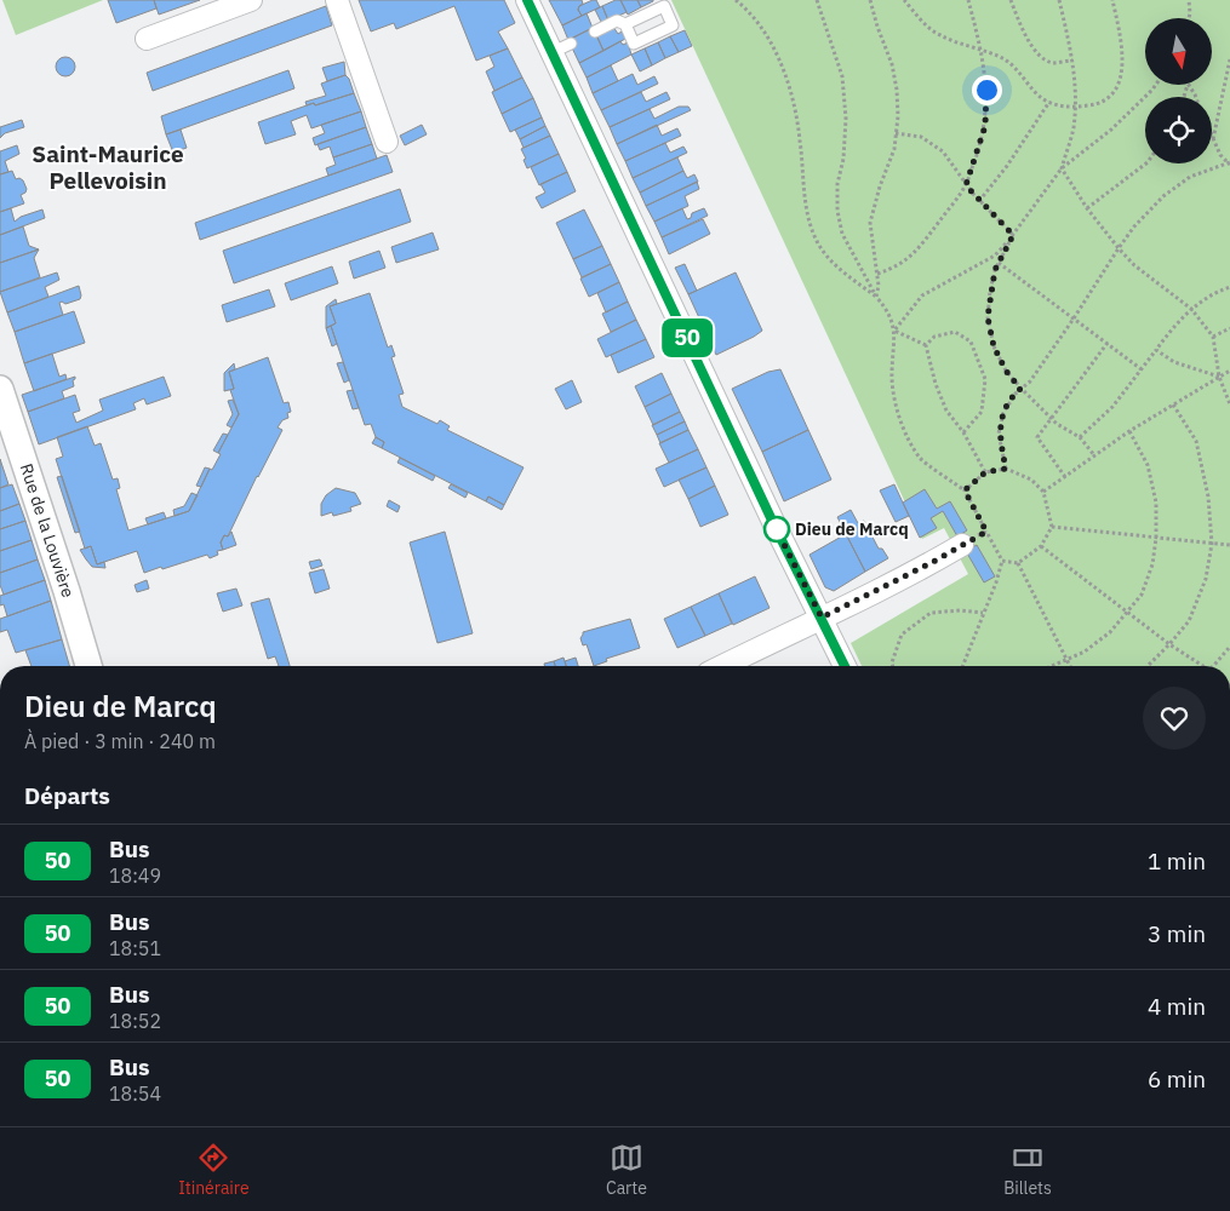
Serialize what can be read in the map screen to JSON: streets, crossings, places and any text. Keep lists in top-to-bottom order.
{
  "streets": {
    "street": ["Rue de la Louvière"]
  },
  "districts": ["Saint-Maurice Pellevoisin"],
  "places": ["Dieu de Marcq"],
  "lines": ["bus line 50"],
  "north": "bottom",
  "page": {
    "on_map": "50",
    "heading": [
      ["Dieu de Marcq", "À pied · 3 min · 240 m"],
      "Départs"
    ],
    "list": [
      {
        "mark": "50",
        "name": "Bus",
        "note": "18:49",
        "value": "1 min"
      },
      {
        "mark": "50",
        "name": "Bus",
        "note": "18:51",
        "value": "3 min"
      },
      {
        "mark": "50",
        "name": "Bus",
        "note": "18:52",
        "value": "4 min"
      },
      {
        "mark": "50",
        "name": "Bus",
        "note": "18:54",
        "value": "6 min"
      }
    ],
    "tabs": ["Itinéraire", "Carte", "Billets"]
  }
}
